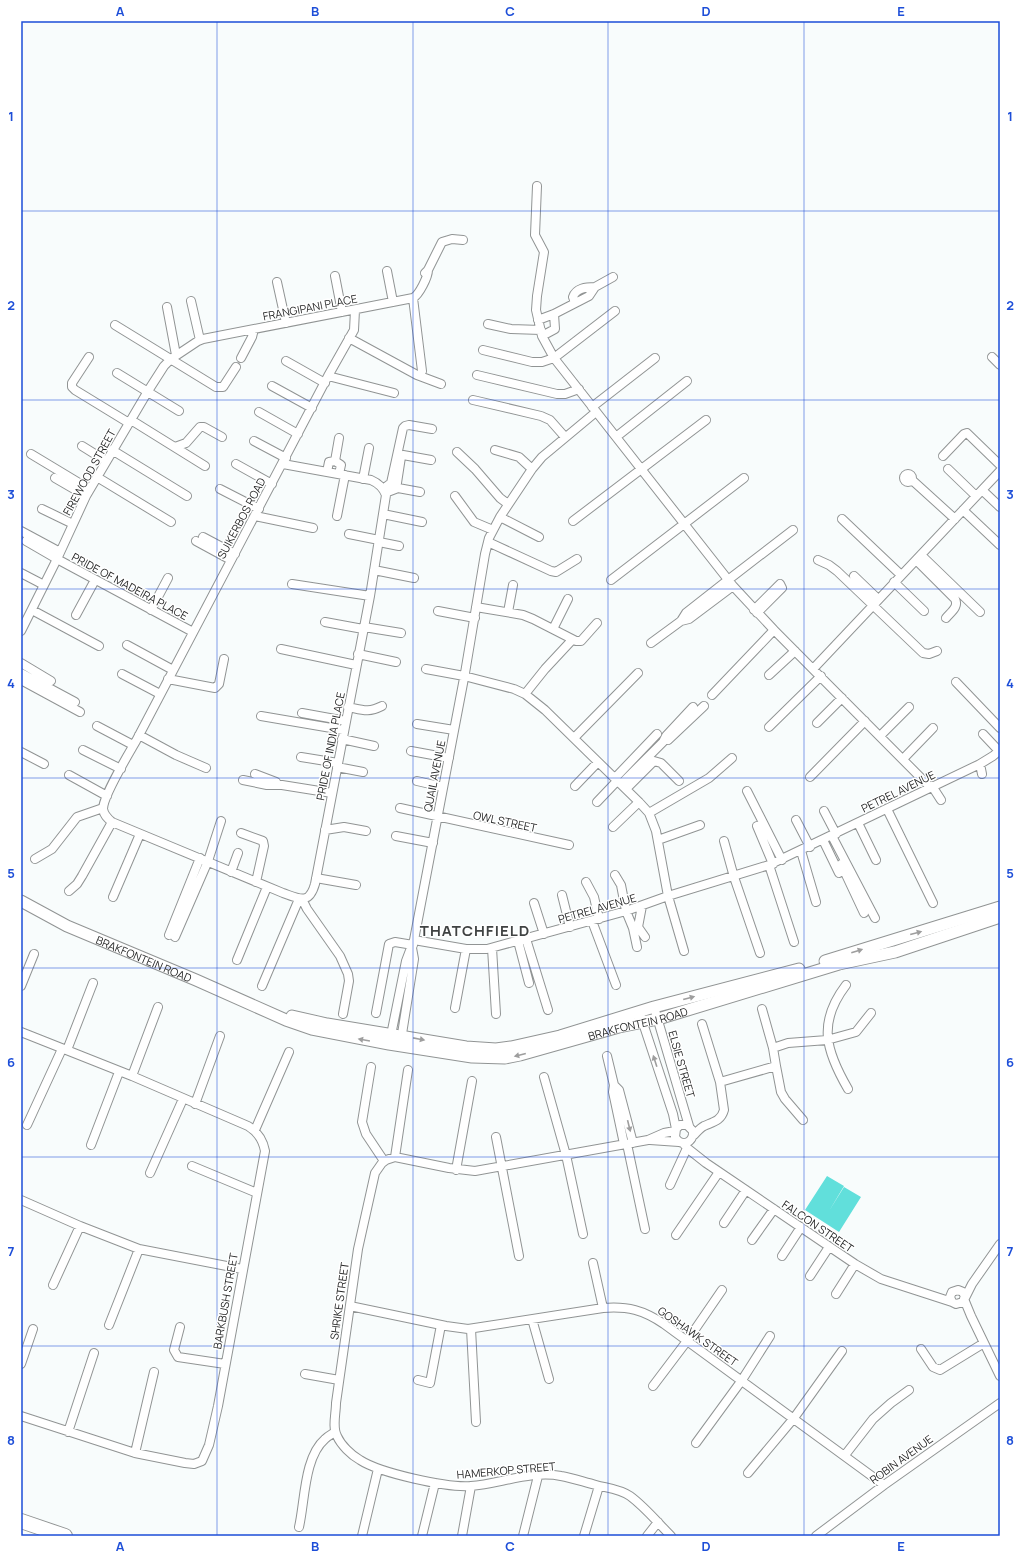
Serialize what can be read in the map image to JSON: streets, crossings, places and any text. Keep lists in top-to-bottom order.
{
  "streets": {
    "street": [
      "FRANGIPANI PLACE",
      "FIREWOOD STREET",
      "SUIKERBOS ROAD",
      "PRIDE OF MADEIRA PLACE",
      "PRIDE OF INDIA PLACE",
      "QUAIL AVENUE",
      "PETREL AVENUE",
      "OWL STREET",
      "BRAKFONTEIN ROAD",
      "ELSIE STREET",
      "FALCON STREET",
      "BARKBUSH STREET",
      "SHRIKE STREET",
      "GOSHAWK STREET",
      "ROBIN AVENUE",
      "HAMERKOP STREET"
    ]
  },
  "crossings": [
    ["FRANGIPANI PLACE", "FIREWOOD STREET"],
    ["FRANGIPANI PLACE", "SUIKERBOS ROAD"],
    ["FIREWOOD STREET", "PRIDE OF MADEIRA PLACE"],
    ["SUIKERBOS ROAD", "PRIDE OF MADEIRA PLACE"],
    ["QUAIL AVENUE", "PETREL AVENUE"],
    ["QUAIL AVENUE", "OWL STREET"],
    ["QUAIL AVENUE", "BRAKFONTEIN ROAD"],
    ["BRAKFONTEIN ROAD", "ELSIE STREET"],
    ["ELSIE STREET", "FALCON STREET"],
    ["SHRIKE STREET", "GOSHAWK STREET"],
    ["SHRIKE STREET", "HAMERKOP STREET"],
    ["GOSHAWK STREET", "ROBIN AVENUE"]
  ],
  "districts": ["THATCHFIELD"],
  "grid": {
    "columns": [
      "A",
      "B",
      "C",
      "D",
      "E"
    ],
    "rows": [
      "1",
      "2",
      "3",
      "4",
      "5",
      "6",
      "7",
      "8"
    ]
  }
}
